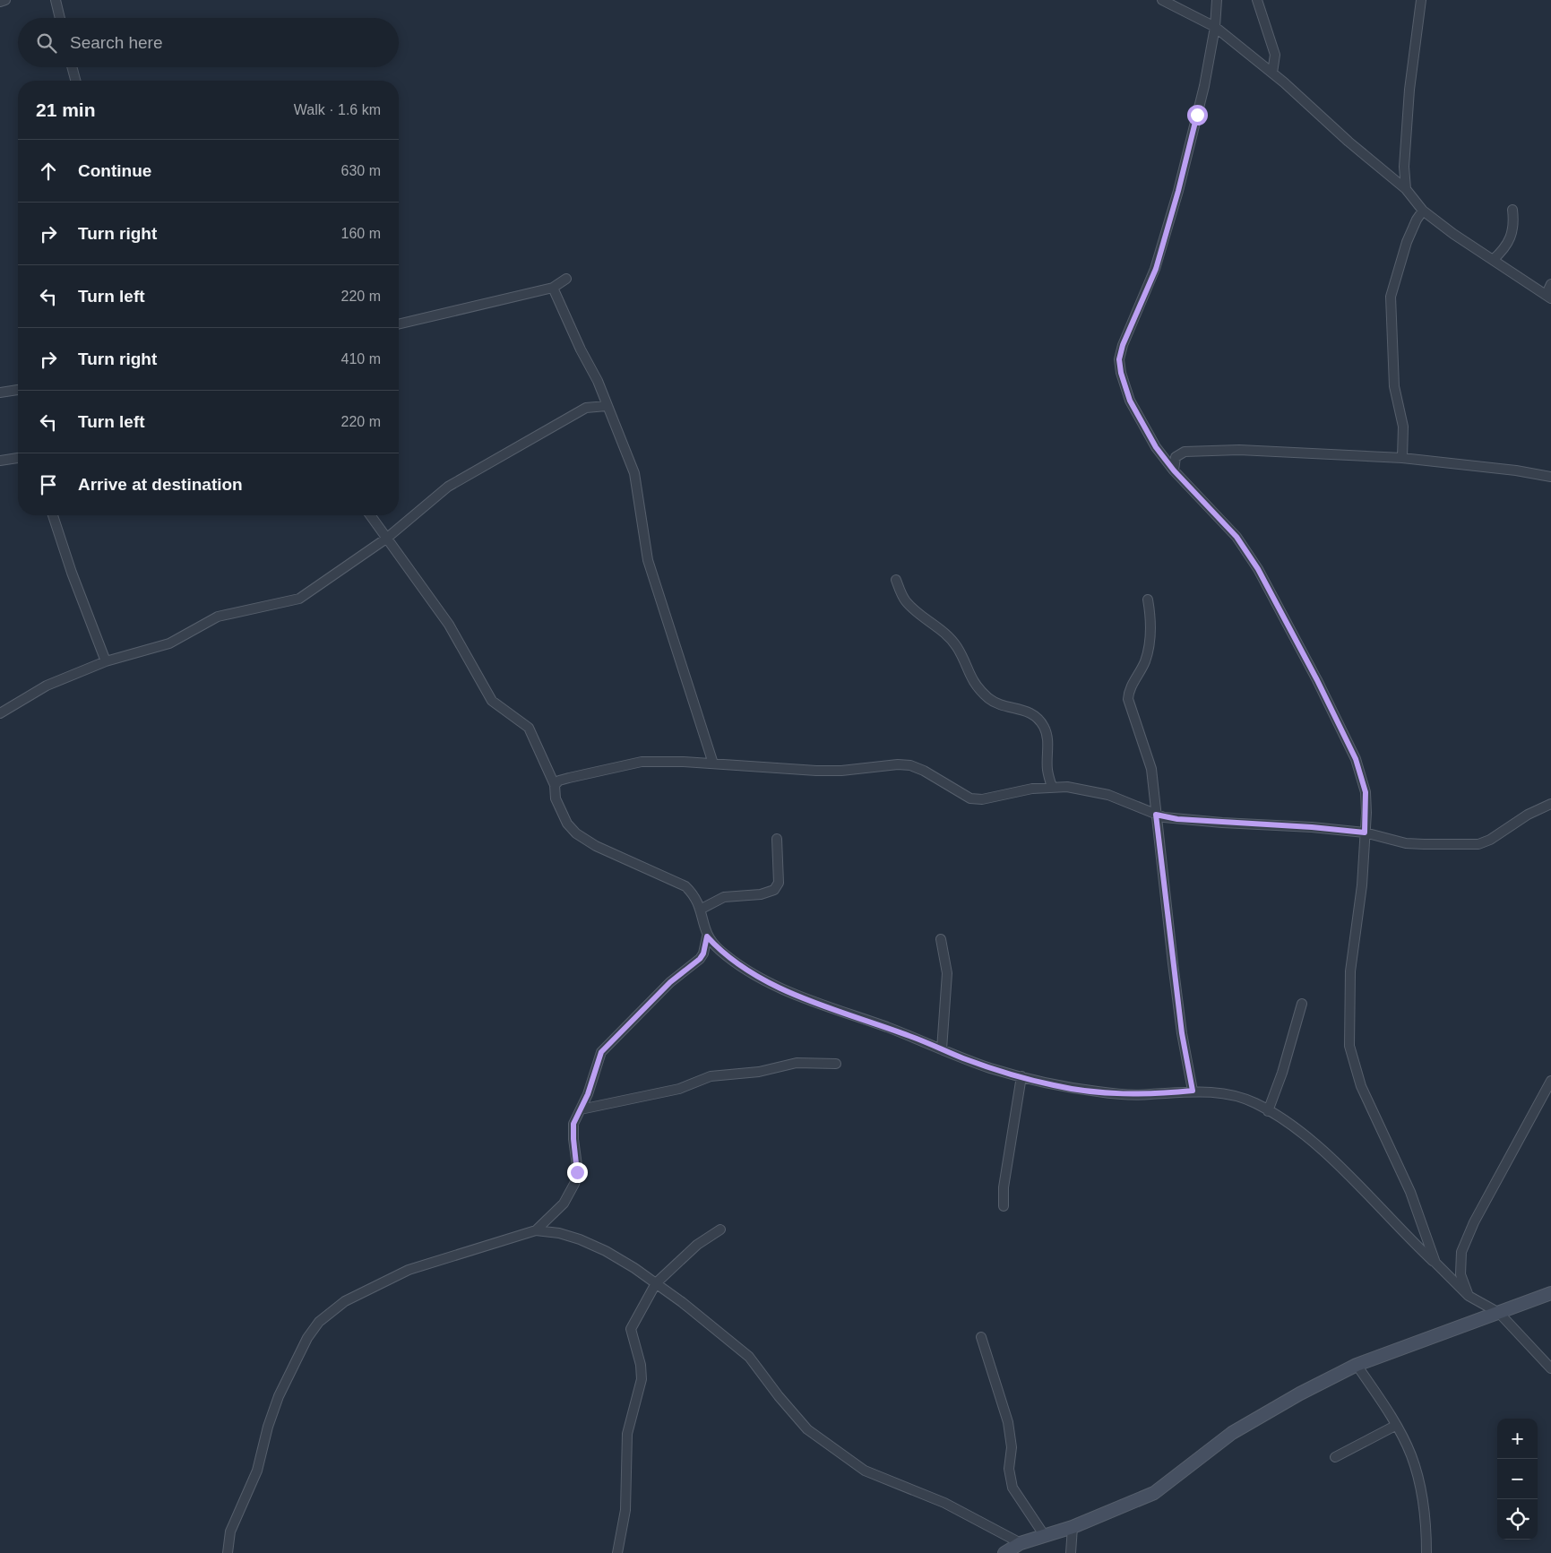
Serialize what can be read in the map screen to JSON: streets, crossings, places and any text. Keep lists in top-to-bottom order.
{
  "page": {
    "search": "Search here",
    "heading": ["21 min", "Walk · 1.6 km"],
    "list": [
      ["Continue", "630 m"],
      ["Turn right", "160 m"],
      ["Turn left", "220 m"],
      ["Turn right", "410 m"],
      ["Turn left", "220 m"],
      "Arrive at destination"
    ],
    "map_buttons": ["+", "−"]
  }
}
